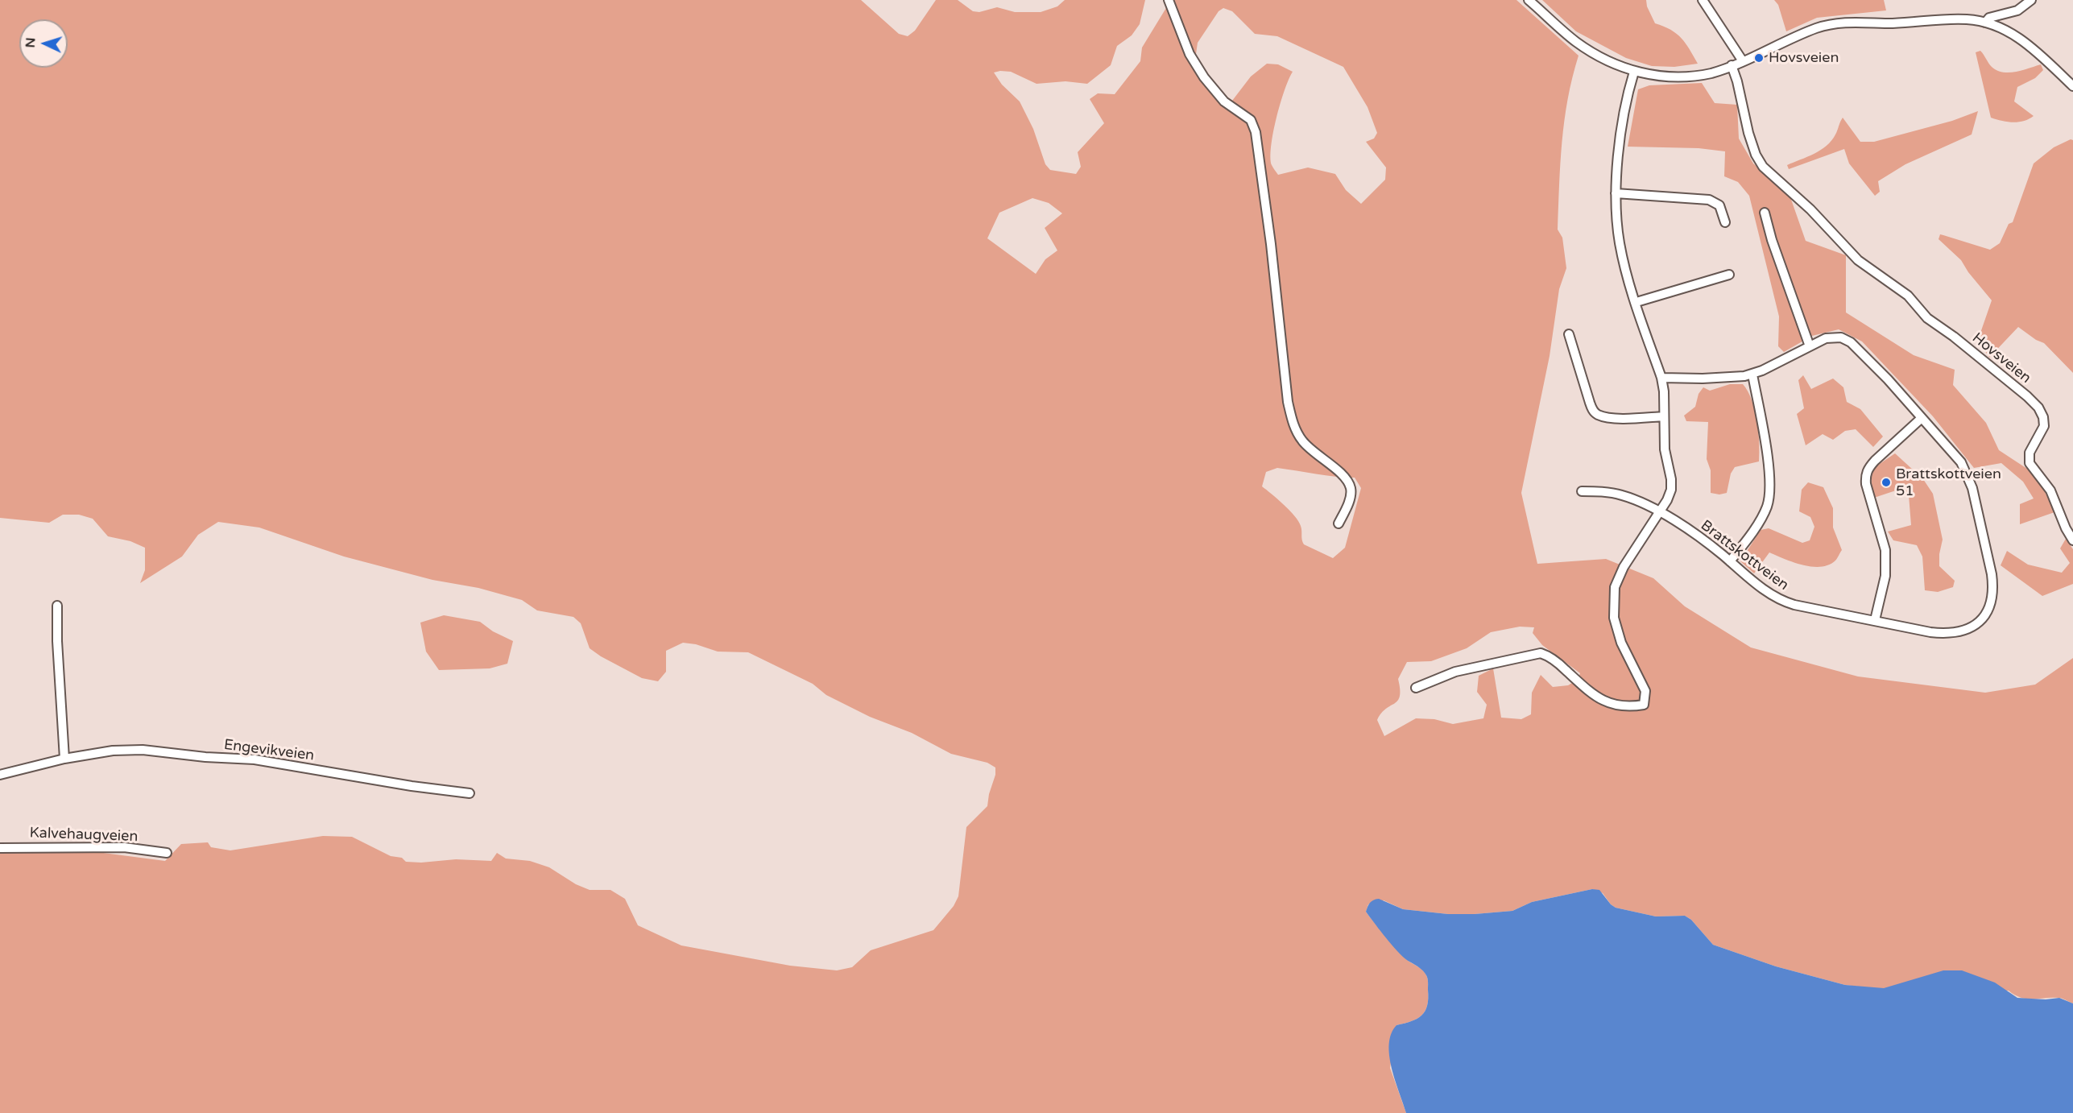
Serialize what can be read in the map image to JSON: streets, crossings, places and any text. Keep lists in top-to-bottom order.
{
  "streets": {
    "street": [
      "Hovsveien",
      "Brattskottveien",
      "Engevikveien",
      "Kalvehaugveien"
    ]
  },
  "places": ["Hovsveien", "Brattskottveien 51"],
  "north": "left"
}
